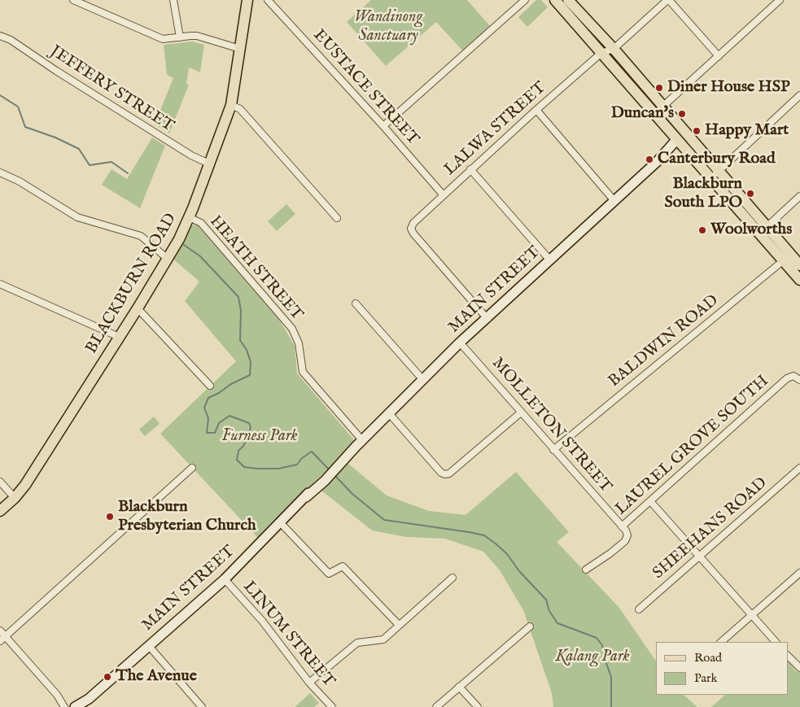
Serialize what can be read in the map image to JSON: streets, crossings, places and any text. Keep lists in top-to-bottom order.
{
  "streets": {
    "main road": ["BLACKBURN ROAD"],
    "street": [
      "EUSTACE STREET",
      "JEFFERY STREET",
      "LALWA STREET",
      "HEATH STREET",
      "MAIN STREET",
      "BALDWIN ROAD",
      "MOLLETON STREET",
      "LAUREL GROVE SOUTH",
      "SHEEHANS ROAD",
      "LINUM STREET"
    ]
  },
  "crossings": [
    ["EUSTACE STREET", "LALWA STREET"],
    ["JEFFERY STREET", "BLACKBURN ROAD"],
    ["LALWA STREET", "MAIN STREET"],
    ["HEATH STREET", "BLACKBURN ROAD"],
    ["HEATH STREET", "MAIN STREET"],
    ["MAIN STREET", "MOLLETON STREET"],
    ["MAIN STREET", "LINUM STREET"],
    ["BALDWIN ROAD", "MOLLETON STREET"],
    ["MOLLETON STREET", "LAUREL GROVE SOUTH"]
  ],
  "parks": ["Wandinong Sanctuary", "Furness Park", "Kalang Park"],
  "places": [
    "Diner House HSP",
    "Duncan's",
    "Happy Mart",
    "Canterbury Road",
    "Blackburn South LPO",
    "Woolworths",
    "Blackburn Presbyterian Church",
    "The Avenue"
  ],
  "legend": ["Road", "Park"]
}
